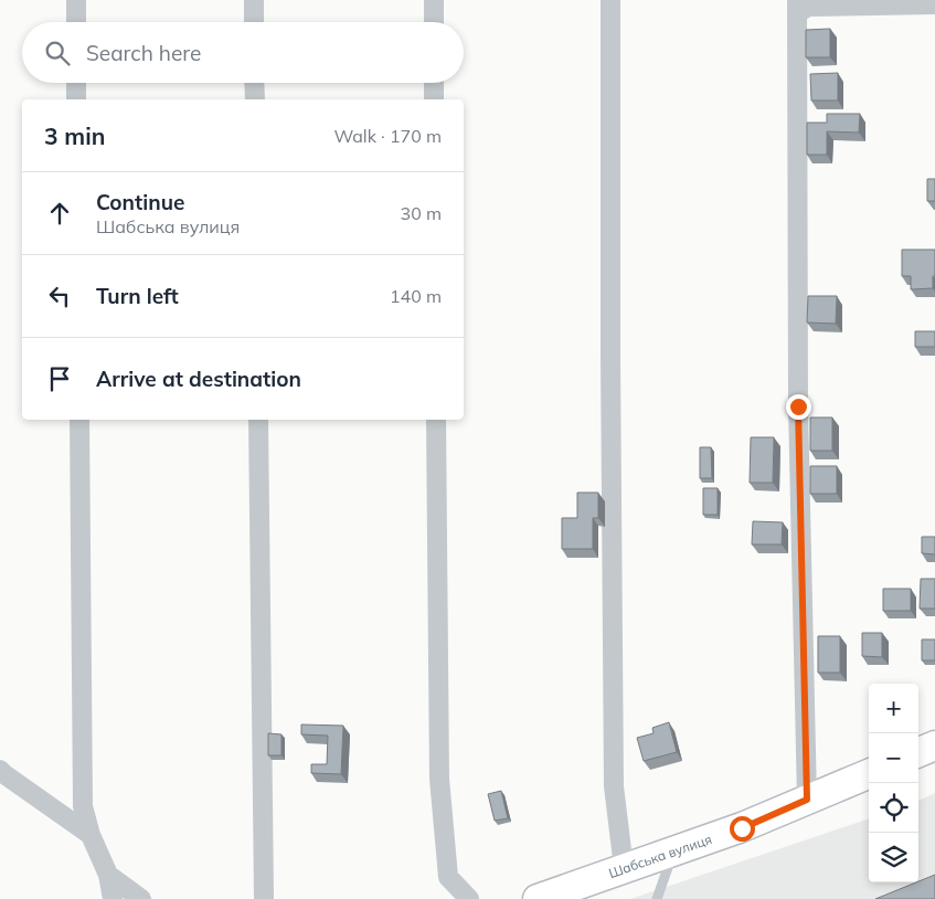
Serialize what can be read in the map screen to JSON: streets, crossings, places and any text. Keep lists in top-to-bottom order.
{
  "streets": {
    "main road": ["Шабська вулиця"]
  },
  "page": {
    "search": "Search here",
    "heading": ["3 min", "Walk · 170 m"],
    "list": [
      ["Continue", "Шабська вулиця", "30 m"],
      ["Turn left", "140 m"],
      "Arrive at destination"
    ],
    "map_buttons": ["+", "−"]
  }
}
